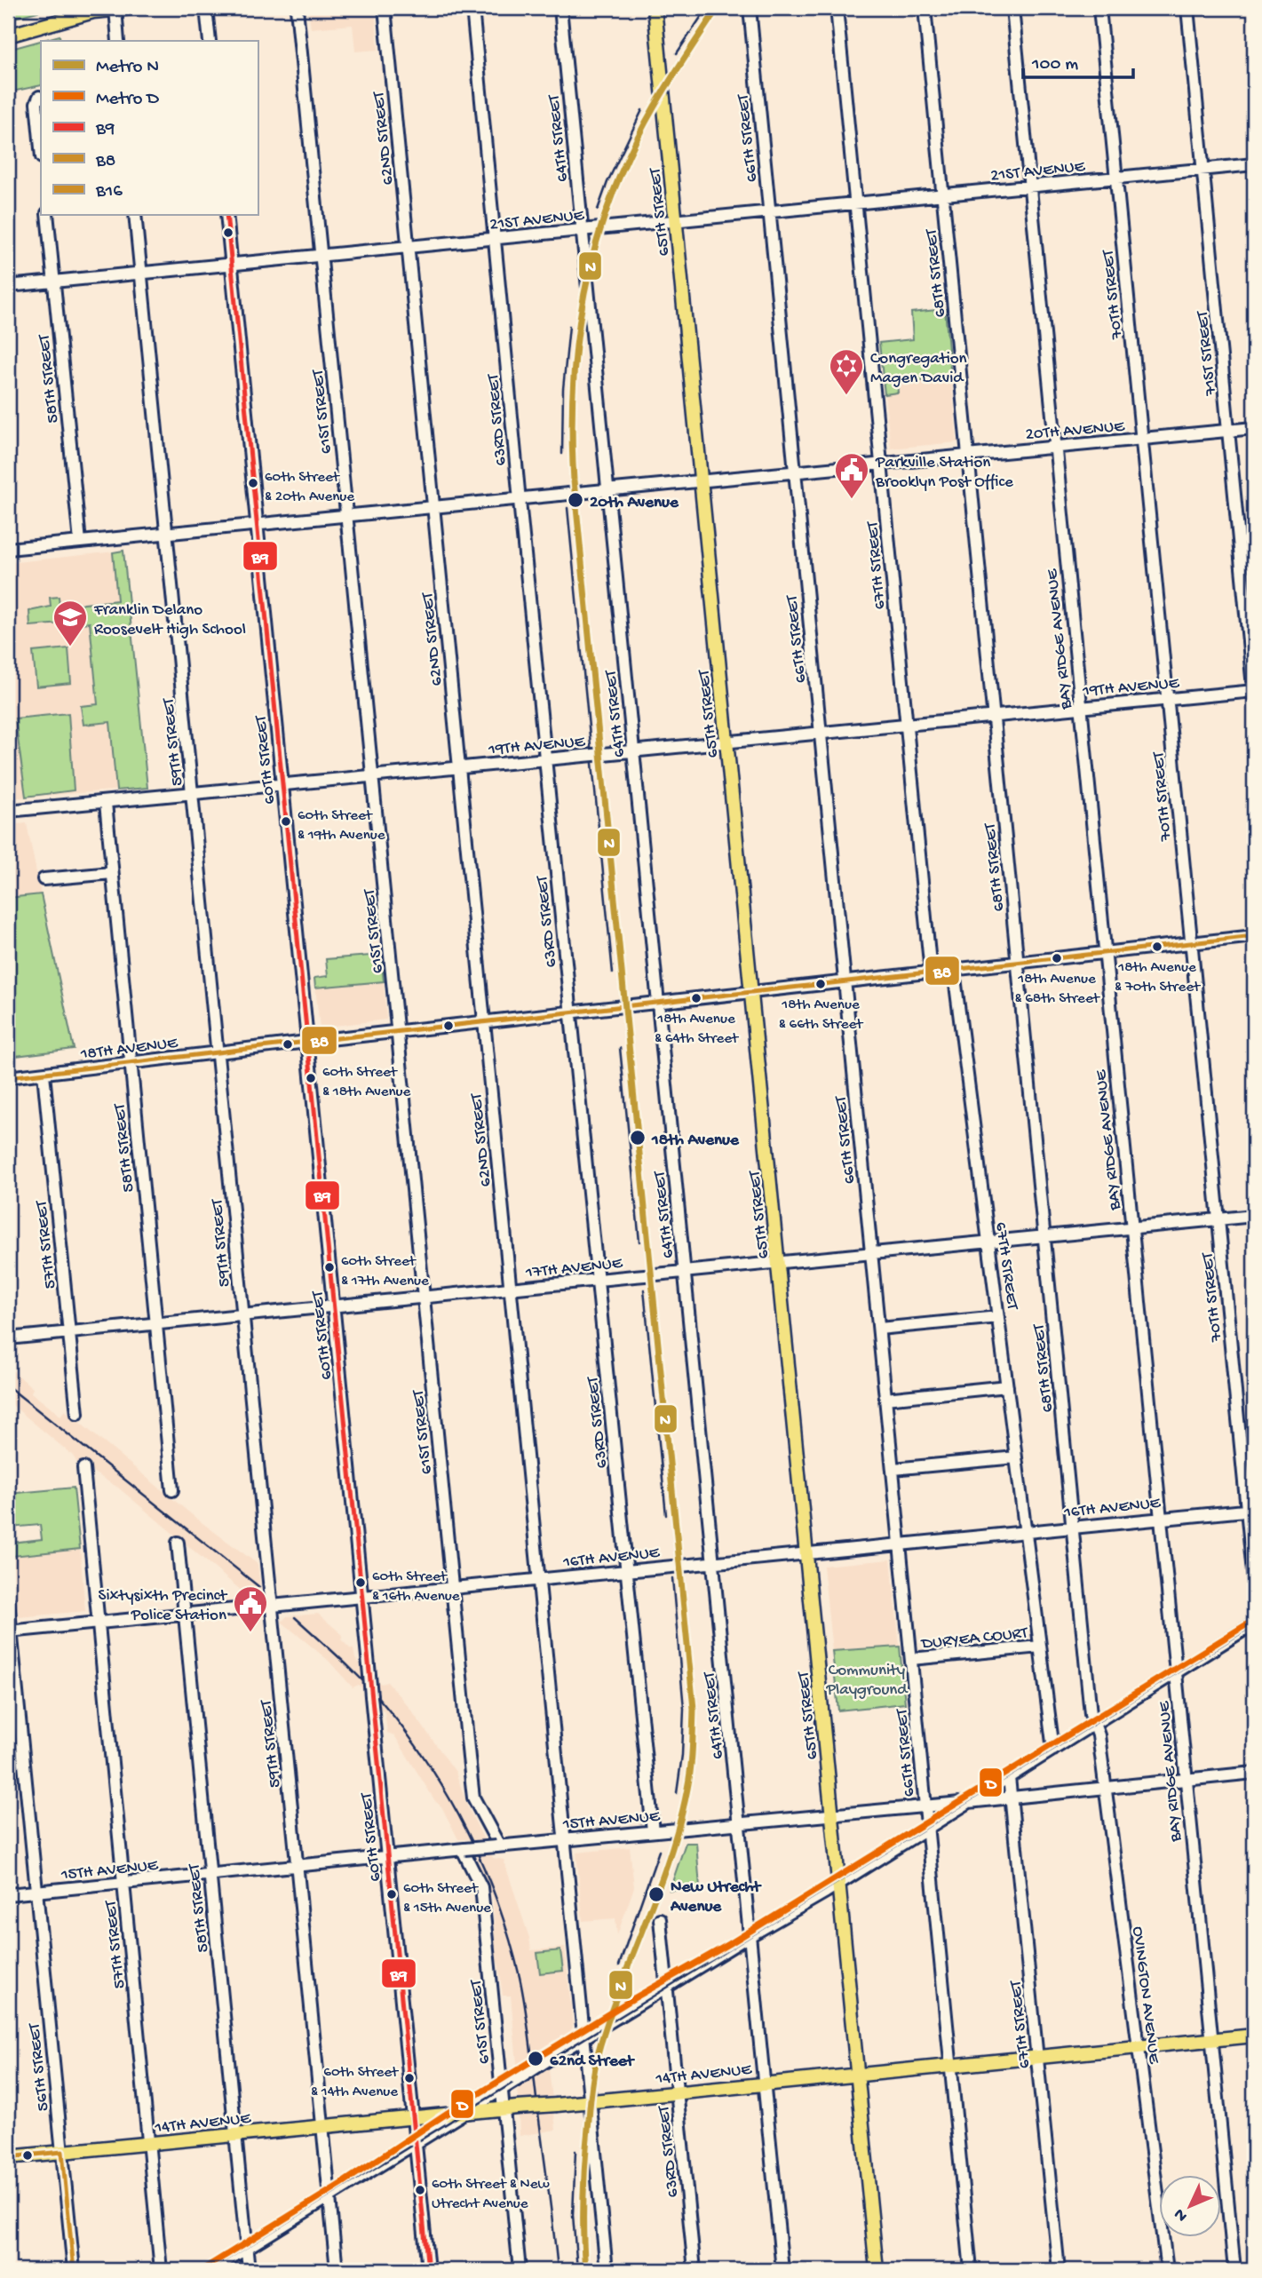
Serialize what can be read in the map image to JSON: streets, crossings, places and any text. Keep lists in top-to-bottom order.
{
  "streets": {
    "main road": ["65TH STREET", "14TH AVENUE"],
    "street": [
      "62ND STREET",
      "64TH STREET",
      "66TH STREET",
      "21ST AVENUE",
      "68TH STREET",
      "70TH STREET",
      "71ST STREET",
      "58TH STREET",
      "61ST STREET",
      "63RD STREET",
      "20TH AVENUE",
      "67TH STREET",
      "BAY RIDGE AVENUE",
      "19TH AVENUE",
      "59TH STREET",
      "60TH STREET",
      "18TH AVENUE",
      "57TH STREET",
      "17TH AVENUE",
      "16TH AVENUE",
      "DURYEA COURT",
      "15TH AVENUE",
      "OVINGTON AVENUE",
      "56TH STREET"
    ]
  },
  "crossings": [
    ["62ND STREET", "21ST AVENUE"],
    ["62ND STREET", "20TH AVENUE"],
    ["62ND STREET", "19TH AVENUE"],
    ["62ND STREET", "18TH AVENUE"],
    ["62ND STREET", "17TH AVENUE"],
    ["62ND STREET", "16TH AVENUE"],
    ["62ND STREET", "15TH AVENUE"],
    ["62ND STREET", "14TH AVENUE"],
    ["64TH STREET", "21ST AVENUE"],
    ["64TH STREET", "20TH AVENUE"],
    ["64TH STREET", "19TH AVENUE"],
    ["64TH STREET", "18TH AVENUE"],
    ["64TH STREET", "17TH AVENUE"],
    ["64TH STREET", "16TH AVENUE"],
    ["64TH STREET", "15TH AVENUE"],
    ["64TH STREET", "14TH AVENUE"],
    ["66TH STREET", "21ST AVENUE"],
    ["66TH STREET", "20TH AVENUE"],
    ["66TH STREET", "19TH AVENUE"],
    ["66TH STREET", "18TH AVENUE"],
    ["66TH STREET", "17TH AVENUE"],
    ["66TH STREET", "16TH AVENUE"],
    ["66TH STREET", "DURYEA COURT"],
    ["66TH STREET", "15TH AVENUE"],
    ["66TH STREET", "14TH AVENUE"],
    ["21ST AVENUE", "65TH STREET"],
    ["21ST AVENUE", "68TH STREET"],
    ["21ST AVENUE", "70TH STREET"],
    ["21ST AVENUE", "71ST STREET"],
    ["21ST AVENUE", "58TH STREET"],
    ["21ST AVENUE", "61ST STREET"],
    ["21ST AVENUE", "63RD STREET"],
    ["21ST AVENUE", "67TH STREET"],
    ["21ST AVENUE", "BAY RIDGE AVENUE"],
    ["21ST AVENUE", "59TH STREET"],
    ["21ST AVENUE", "60TH STREET"],
    ["65TH STREET", "20TH AVENUE"],
    ["65TH STREET", "19TH AVENUE"],
    ["65TH STREET", "18TH AVENUE"],
    ["65TH STREET", "17TH AVENUE"],
    ["65TH STREET", "16TH AVENUE"],
    ["65TH STREET", "15TH AVENUE"],
    ["65TH STREET", "14TH AVENUE"],
    ["68TH STREET", "20TH AVENUE"],
    ["68TH STREET", "19TH AVENUE"],
    ["68TH STREET", "18TH AVENUE"],
    ["68TH STREET", "17TH AVENUE"],
    ["68TH STREET", "16TH AVENUE"],
    ["68TH STREET", "OVINGTON AVENUE"],
    ["70TH STREET", "20TH AVENUE"],
    ["70TH STREET", "19TH AVENUE"],
    ["70TH STREET", "18TH AVENUE"],
    ["70TH STREET", "17TH AVENUE"],
    ["70TH STREET", "16TH AVENUE"],
    ["71ST STREET", "20TH AVENUE"],
    ["71ST STREET", "19TH AVENUE"],
    ["58TH STREET", "20TH AVENUE"],
    ["58TH STREET", "19TH AVENUE"],
    ["58TH STREET", "18TH AVENUE"],
    ["58TH STREET", "17TH AVENUE"],
    ["58TH STREET", "16TH AVENUE"],
    ["58TH STREET", "15TH AVENUE"],
    ["58TH STREET", "14TH AVENUE"],
    ["61ST STREET", "20TH AVENUE"],
    ["61ST STREET", "19TH AVENUE"],
    ["61ST STREET", "18TH AVENUE"],
    ["61ST STREET", "17TH AVENUE"],
    ["61ST STREET", "16TH AVENUE"],
    ["61ST STREET", "15TH AVENUE"],
    ["61ST STREET", "14TH AVENUE"],
    ["63RD STREET", "20TH AVENUE"],
    ["63RD STREET", "19TH AVENUE"],
    ["63RD STREET", "18TH AVENUE"],
    ["63RD STREET", "17TH AVENUE"],
    ["63RD STREET", "16TH AVENUE"],
    ["63RD STREET", "15TH AVENUE"],
    ["63RD STREET", "14TH AVENUE"],
    ["20TH AVENUE", "67TH STREET"],
    ["20TH AVENUE", "BAY RIDGE AVENUE"],
    ["20TH AVENUE", "59TH STREET"],
    ["20TH AVENUE", "60TH STREET"],
    ["67TH STREET", "19TH AVENUE"],
    ["67TH STREET", "18TH AVENUE"],
    ["67TH STREET", "17TH AVENUE"],
    ["67TH STREET", "16TH AVENUE"],
    ["67TH STREET", "DURYEA COURT"],
    ["67TH STREET", "15TH AVENUE"],
    ["67TH STREET", "14TH AVENUE"],
    ["BAY RIDGE AVENUE", "19TH AVENUE"],
    ["BAY RIDGE AVENUE", "18TH AVENUE"],
    ["BAY RIDGE AVENUE", "17TH AVENUE"],
    ["BAY RIDGE AVENUE", "16TH AVENUE"],
    ["BAY RIDGE AVENUE", "15TH AVENUE"],
    ["BAY RIDGE AVENUE", "14TH AVENUE"],
    ["19TH AVENUE", "59TH STREET"],
    ["19TH AVENUE", "60TH STREET"],
    ["59TH STREET", "18TH AVENUE"],
    ["59TH STREET", "17TH AVENUE"],
    ["59TH STREET", "16TH AVENUE"],
    ["59TH STREET", "15TH AVENUE"],
    ["59TH STREET", "14TH AVENUE"],
    ["60TH STREET", "18TH AVENUE"],
    ["60TH STREET", "17TH AVENUE"],
    ["60TH STREET", "16TH AVENUE"],
    ["60TH STREET", "15TH AVENUE"],
    ["60TH STREET", "14TH AVENUE"],
    ["18TH AVENUE", "57TH STREET"],
    ["57TH STREET", "17TH AVENUE"],
    ["57TH STREET", "16TH AVENUE"],
    ["57TH STREET", "15TH AVENUE"],
    ["57TH STREET", "14TH AVENUE"],
    ["16TH AVENUE", "56TH STREET"],
    ["15TH AVENUE", "OVINGTON AVENUE"],
    ["15TH AVENUE", "56TH STREET"],
    ["OVINGTON AVENUE", "14TH AVENUE"],
    ["56TH STREET", "14TH AVENUE"]
  ],
  "parks": ["Community Playground"],
  "places": {
    "synagogue": ["Congregation Magen David"],
    "other": [
      "60th Street & 20th Avenue",
      "20th Avenue",
      "60th Street & 19th Avenue",
      "18th Avenue & 70th Street",
      "18th Avenue & 68th Street",
      "18th Avenue & 66th Street",
      "18th Avenue & 64th Street",
      "60th Street & 18th Avenue",
      "18th Avenue",
      "60th Street & 17th Avenue",
      "60th Street & 16th Avenue",
      "60th Street & 15th Avenue",
      "New Utrecht Avenue",
      "62nd Street",
      "60th Street & 14th Avenue",
      "60th Street & New Utrecht Avenue"
    ],
    "public building": ["Parkville Station Brooklyn Post Office", "Sixtysixth Precinct Police Station"],
    "school or university": ["Franklin Delano Roosevelt High School"]
  },
  "lines": [
    "metro line N",
    "transit line B9",
    "transit line B8",
    "metro line D",
    "transit line B16"
  ],
  "legend": [
    "Metro N",
    "Metro D",
    "B9",
    "B8",
    "B16"
  ],
  "scale_bar": "100 m",
  "north": "bottom left"
}
